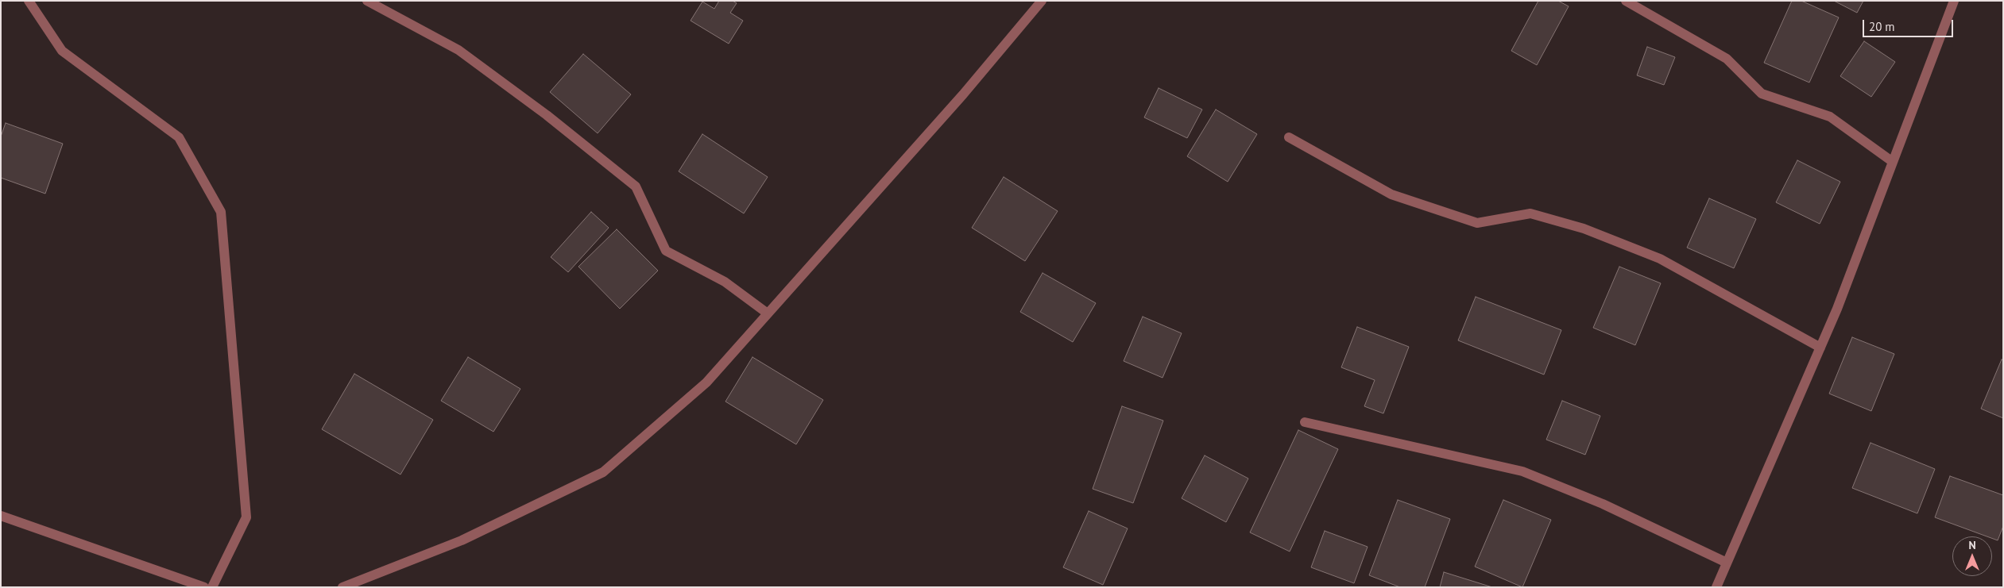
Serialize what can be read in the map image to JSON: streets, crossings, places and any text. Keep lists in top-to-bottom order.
{
  "scale_bar": "20 m",
  "north": "top"
}
